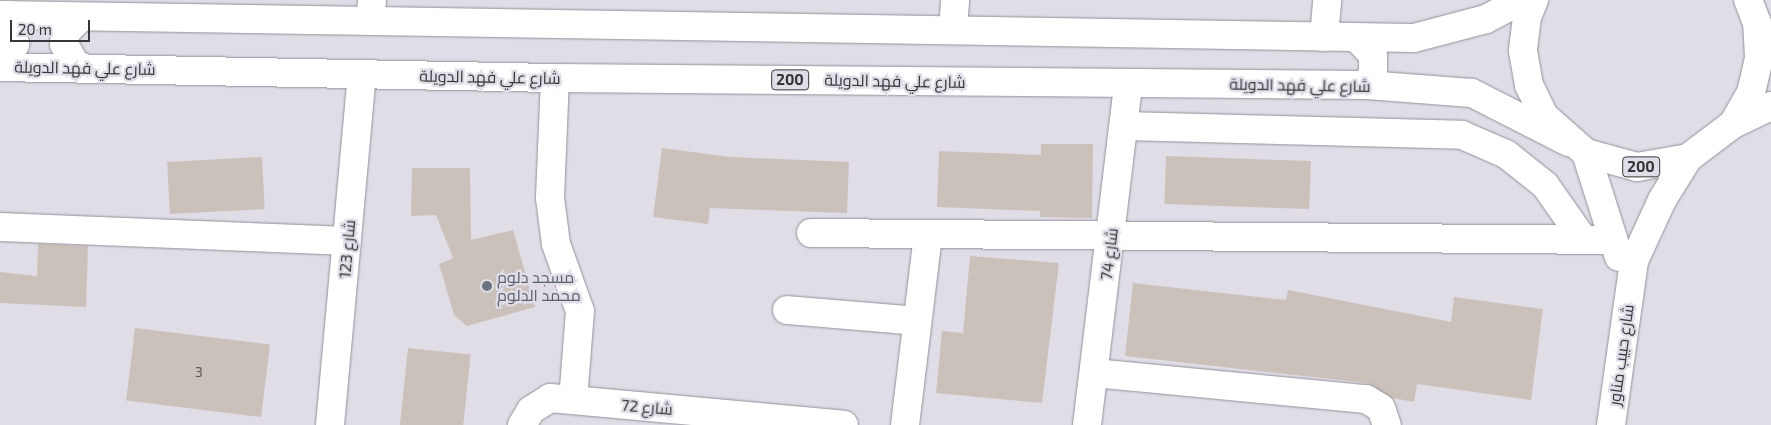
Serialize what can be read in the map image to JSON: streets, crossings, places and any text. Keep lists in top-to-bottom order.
{
  "streets": {
    "main road": [
      "شارع علي فهد الدويلة",
      "200",
      "شارع 123",
      "شارع 74",
      "شارع حبيب مناور",
      "شارع 72"
    ]
  },
  "crossings": [
    ["شارع علي فهد الدويلة", "200"],
    ["شارع علي فهد الدويلة", "شارع 123"],
    ["شارع علي فهد الدويلة", "شارع 74"],
    ["شارع علي فهد الدويلة", "شارع حبيب مناور"],
    ["200", "شارع حبيب مناور"]
  ],
  "places": ["مسجد دلوم محمد الدلوم"],
  "house_numbers": ["3"],
  "scale_bar": "20 m"
}
